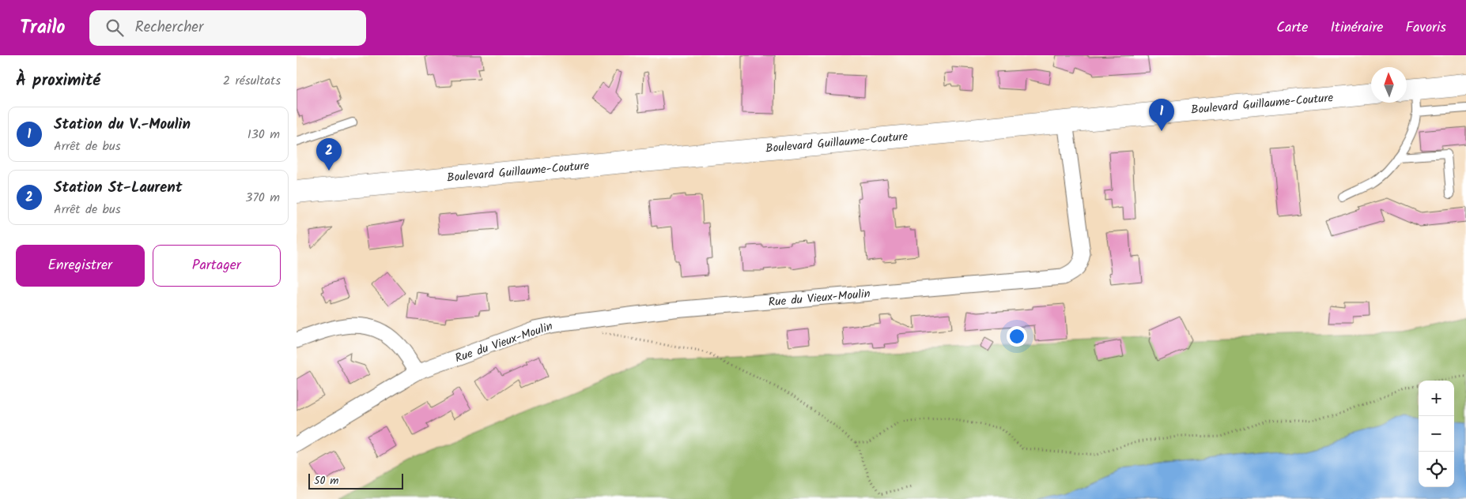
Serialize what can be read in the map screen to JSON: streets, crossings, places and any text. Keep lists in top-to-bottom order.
{
  "streets": {
    "main road": ["Boulevard Guillaume-Couture"],
    "street": ["Rue du Vieux-Moulin"]
  },
  "crossings": [
    ["Boulevard Guillaume-Couture", "Rue du Vieux-Moulin"]
  ],
  "scale_bar": "50 m",
  "north": "top",
  "page": {
    "header": "Trailo",
    "search": "Rechercher",
    "nav": ["Carte", "Itinéraire", "Favoris"],
    "heading": ["À proximité", "2 résultats"],
    "pins": ["1", "2"],
    "list": [
      {
        "mark": "1",
        "name": "Station du V.-Moulin",
        "note": "Arrêt de bus",
        "value": "130 m"
      },
      {
        "mark": "2",
        "name": "Station St-Laurent",
        "note": "Arrêt de bus",
        "value": "370 m"
      }
    ],
    "buttons": ["Enregistrer", "Partager"],
    "map_buttons": ["+", "−"],
    "scale": "50 m"
  }
}
